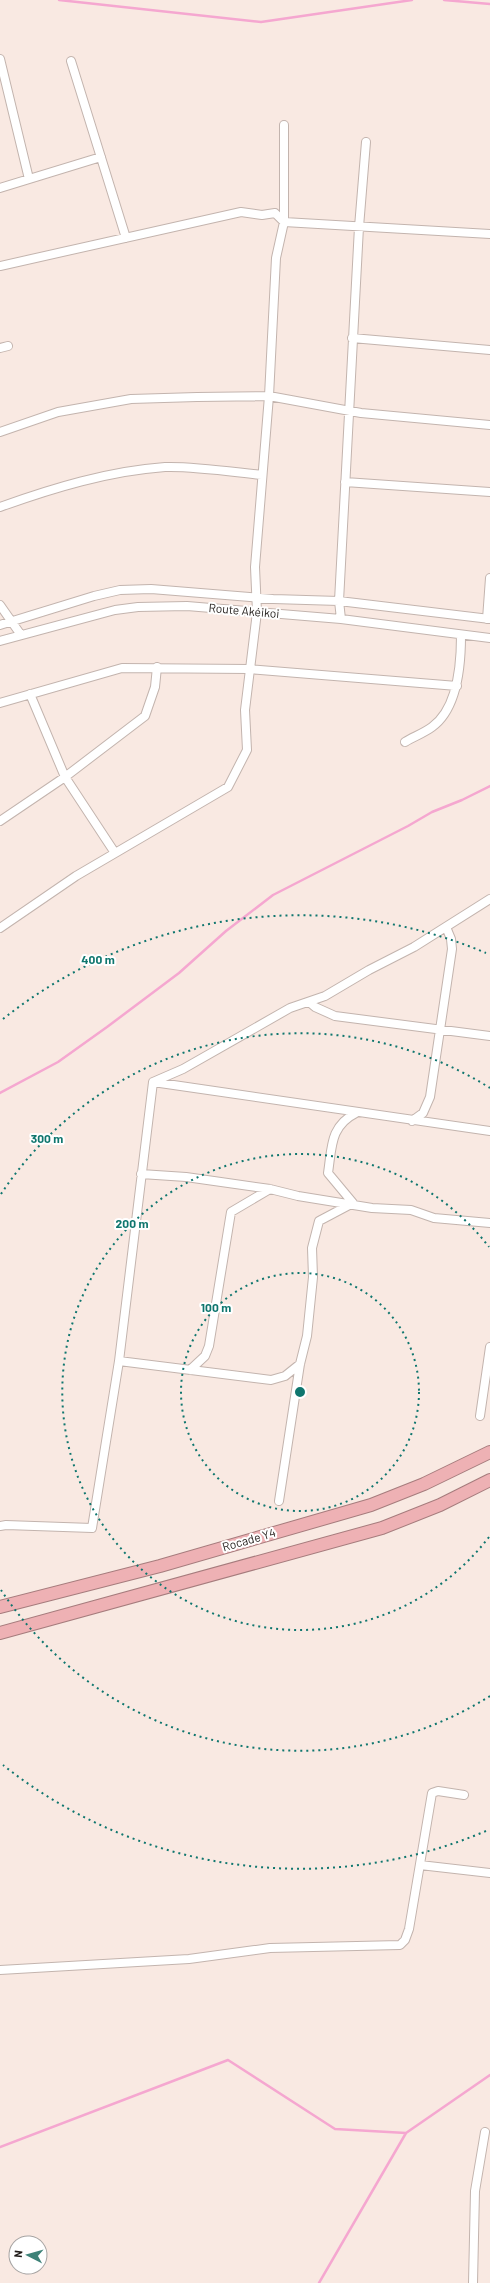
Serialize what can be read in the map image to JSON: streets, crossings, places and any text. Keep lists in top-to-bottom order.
{
  "streets": {
    "highway": ["Rocade Y4"],
    "street": ["Route Akéikoi"]
  },
  "north": "left",
  "rings": [
    "400 m",
    "300 m",
    "200 m",
    "100 m"
  ]
}
